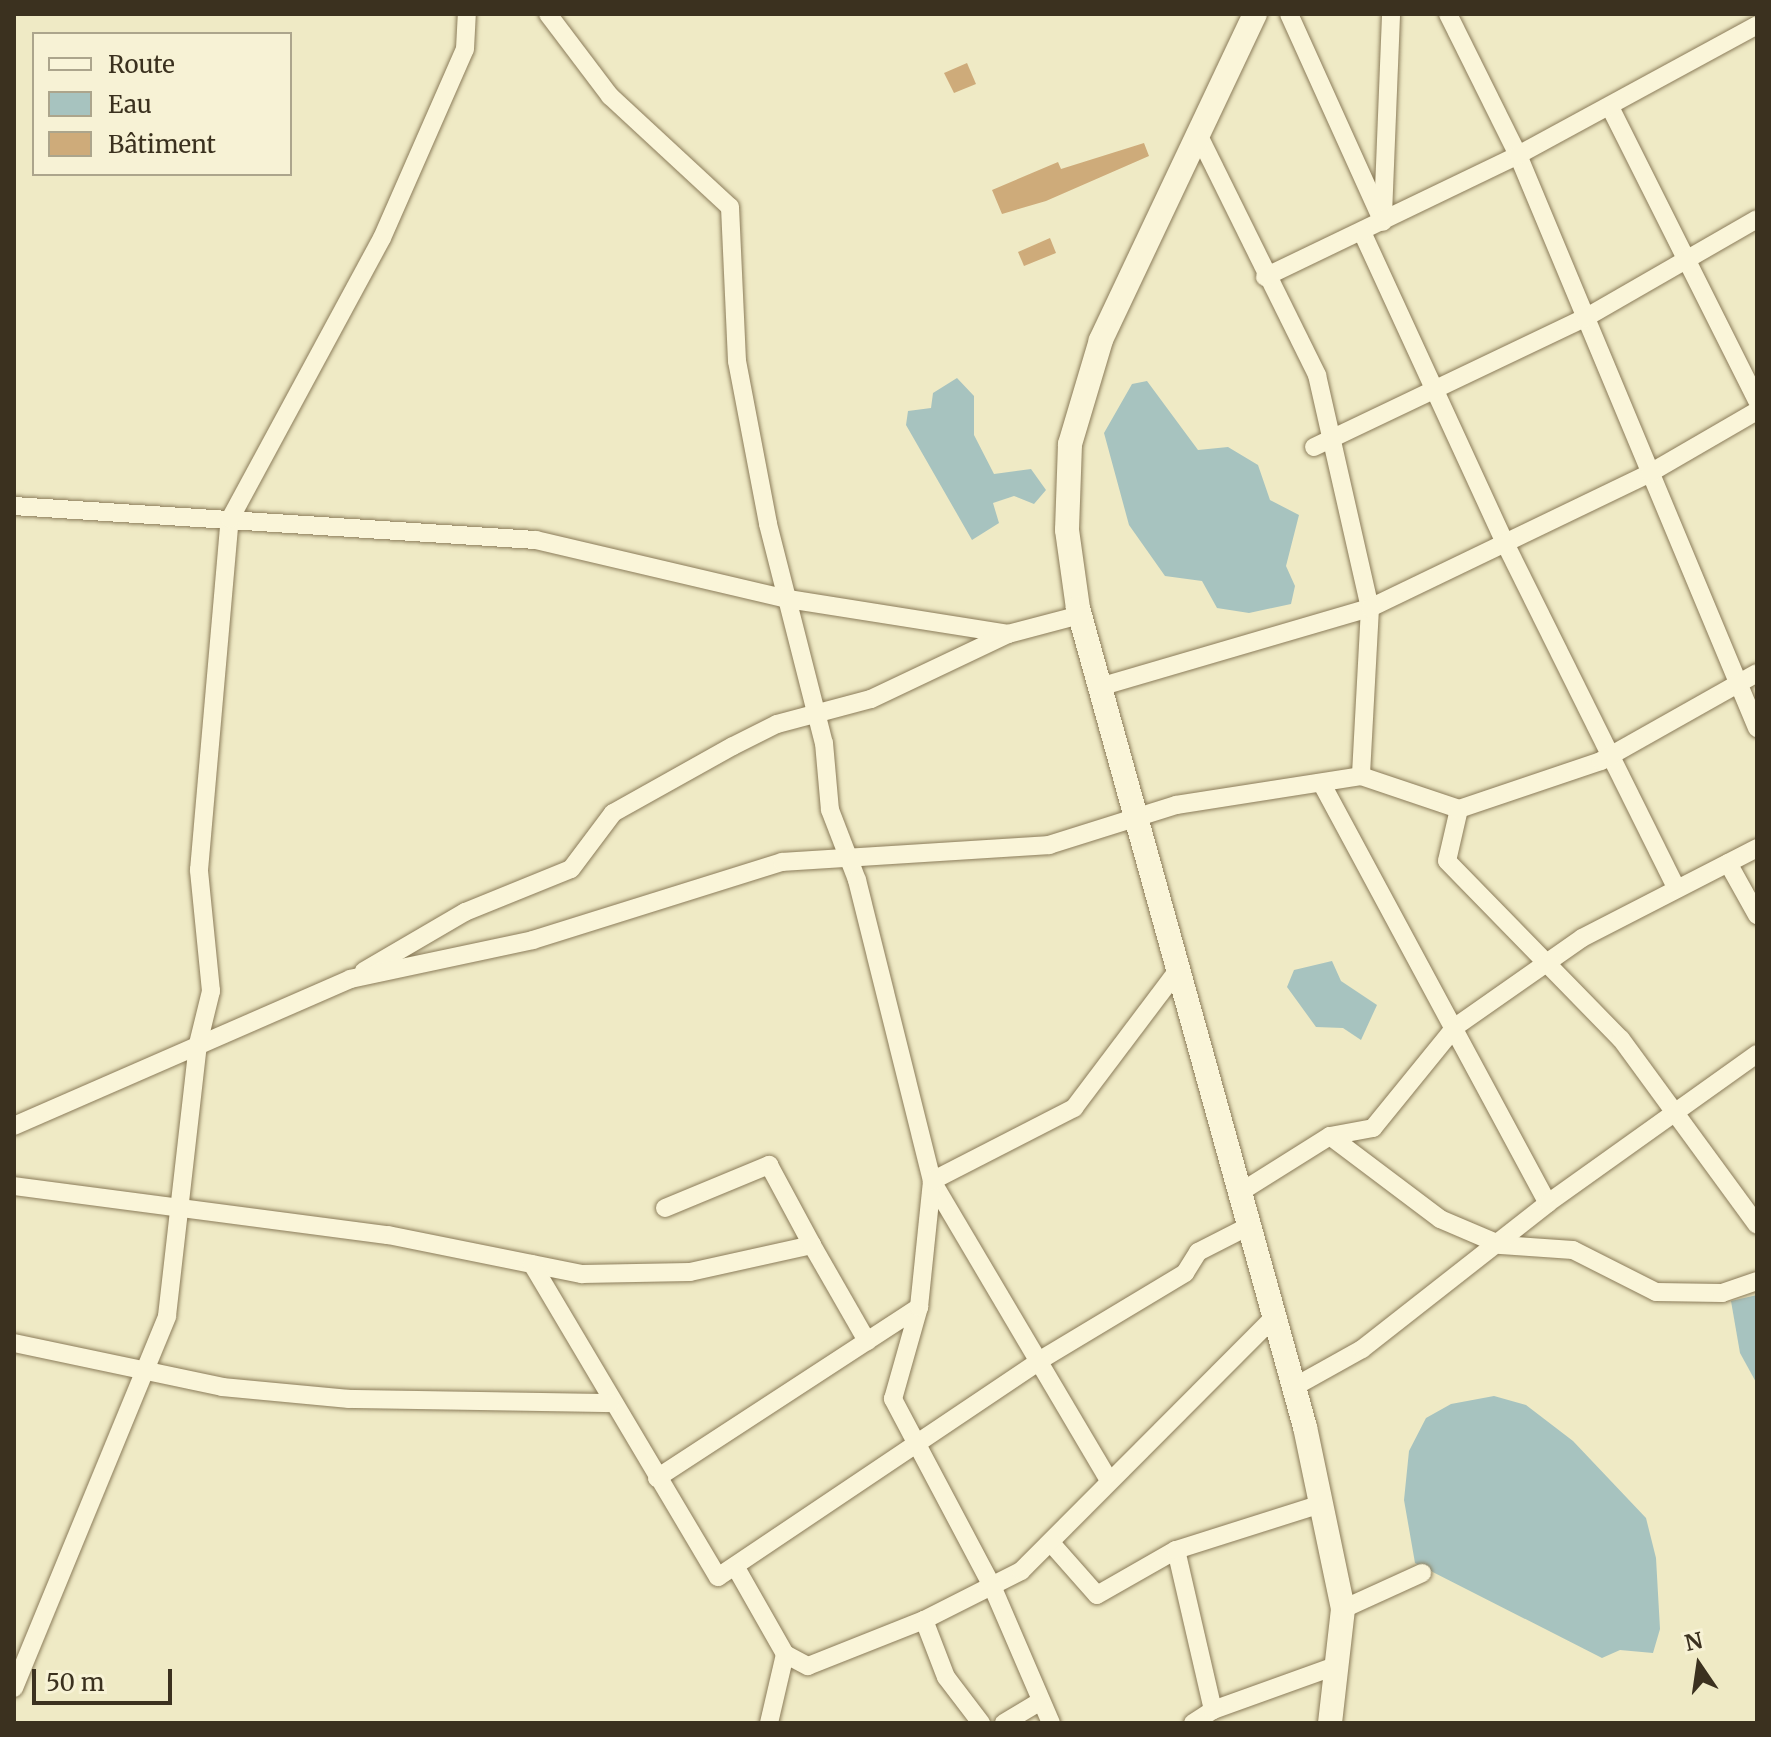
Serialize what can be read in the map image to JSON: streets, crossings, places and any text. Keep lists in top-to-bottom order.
{
  "legend": ["Route", "Eau", "Bâtiment"],
  "scale_bar": "50 m",
  "north": "top"
}
